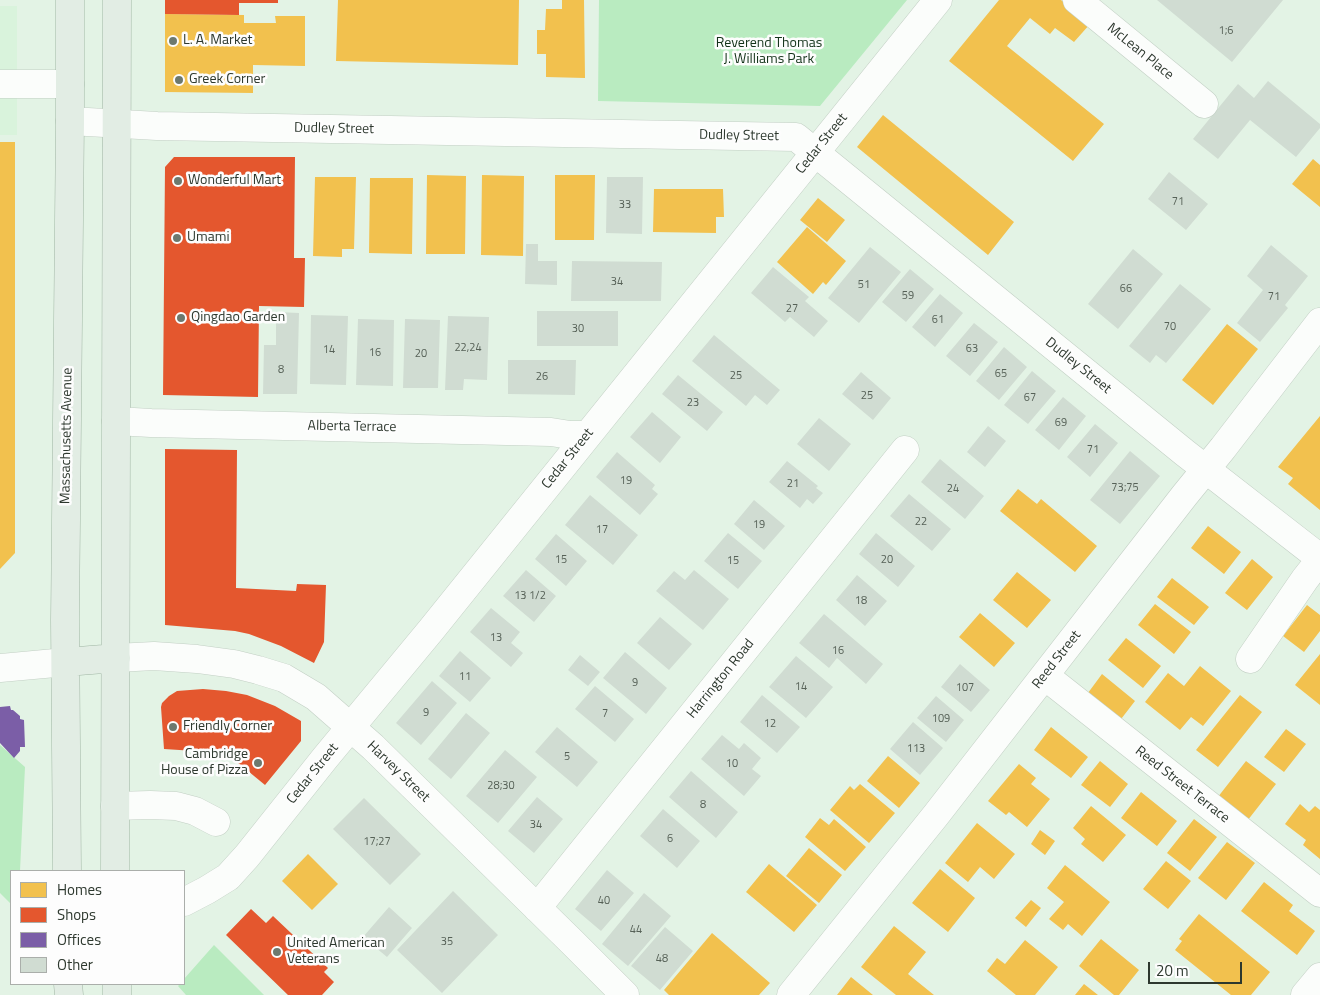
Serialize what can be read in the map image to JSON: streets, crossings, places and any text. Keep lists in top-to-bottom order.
{
  "streets": {
    "main road": ["Massachusetts Avenue"],
    "street": [
      "McLean Place",
      "Dudley Street",
      "Cedar Street",
      "Alberta Terrace",
      "Reed Street",
      "Harrington Road",
      "Harvey Street",
      "Reed Street Terrace"
    ]
  },
  "crossings": [
    ["Dudley Street", "Cedar Street"],
    ["Dudley Street", "Massachusetts Avenue"],
    ["Dudley Street", "Reed Street"],
    ["Cedar Street", "Alberta Terrace"],
    ["Cedar Street", "Harvey Street"],
    ["Reed Street", "Reed Street Terrace"],
    ["Harrington Road", "Harvey Street"]
  ],
  "parks": ["Reverend Thomas J. Williams Park"],
  "places": [
    "L. A. Market",
    "Greek Corner",
    "Wonderful Mart",
    "Umami",
    "Qingdao Garden",
    "Friendly Corner",
    "Cambridge House of Pizza",
    "United American Veterans"
  ],
  "house_numbers": [
    "1;6",
    "71",
    "33",
    "34",
    "51",
    "66",
    "59",
    "71",
    "27",
    "61",
    "70",
    "30",
    "22,24",
    "63",
    "14",
    "16",
    "20",
    "8",
    "65",
    "25",
    "26",
    "25",
    "67",
    "23",
    "69",
    "71",
    "19",
    "21",
    "73;75",
    "24",
    "22",
    "19",
    "17",
    "15",
    "20",
    "15",
    "13 1/2",
    "18",
    "13",
    "16",
    "11",
    "9",
    "14",
    "107",
    "9",
    "7",
    "109",
    "12",
    "113",
    "5",
    "10",
    "28;30",
    "8",
    "34",
    "6",
    "17;27",
    "40",
    "44",
    "35",
    "48"
  ],
  "legend": [
    "Homes",
    "Shops",
    "Offices",
    "Other"
  ],
  "scale_bar": "20 m"
}
